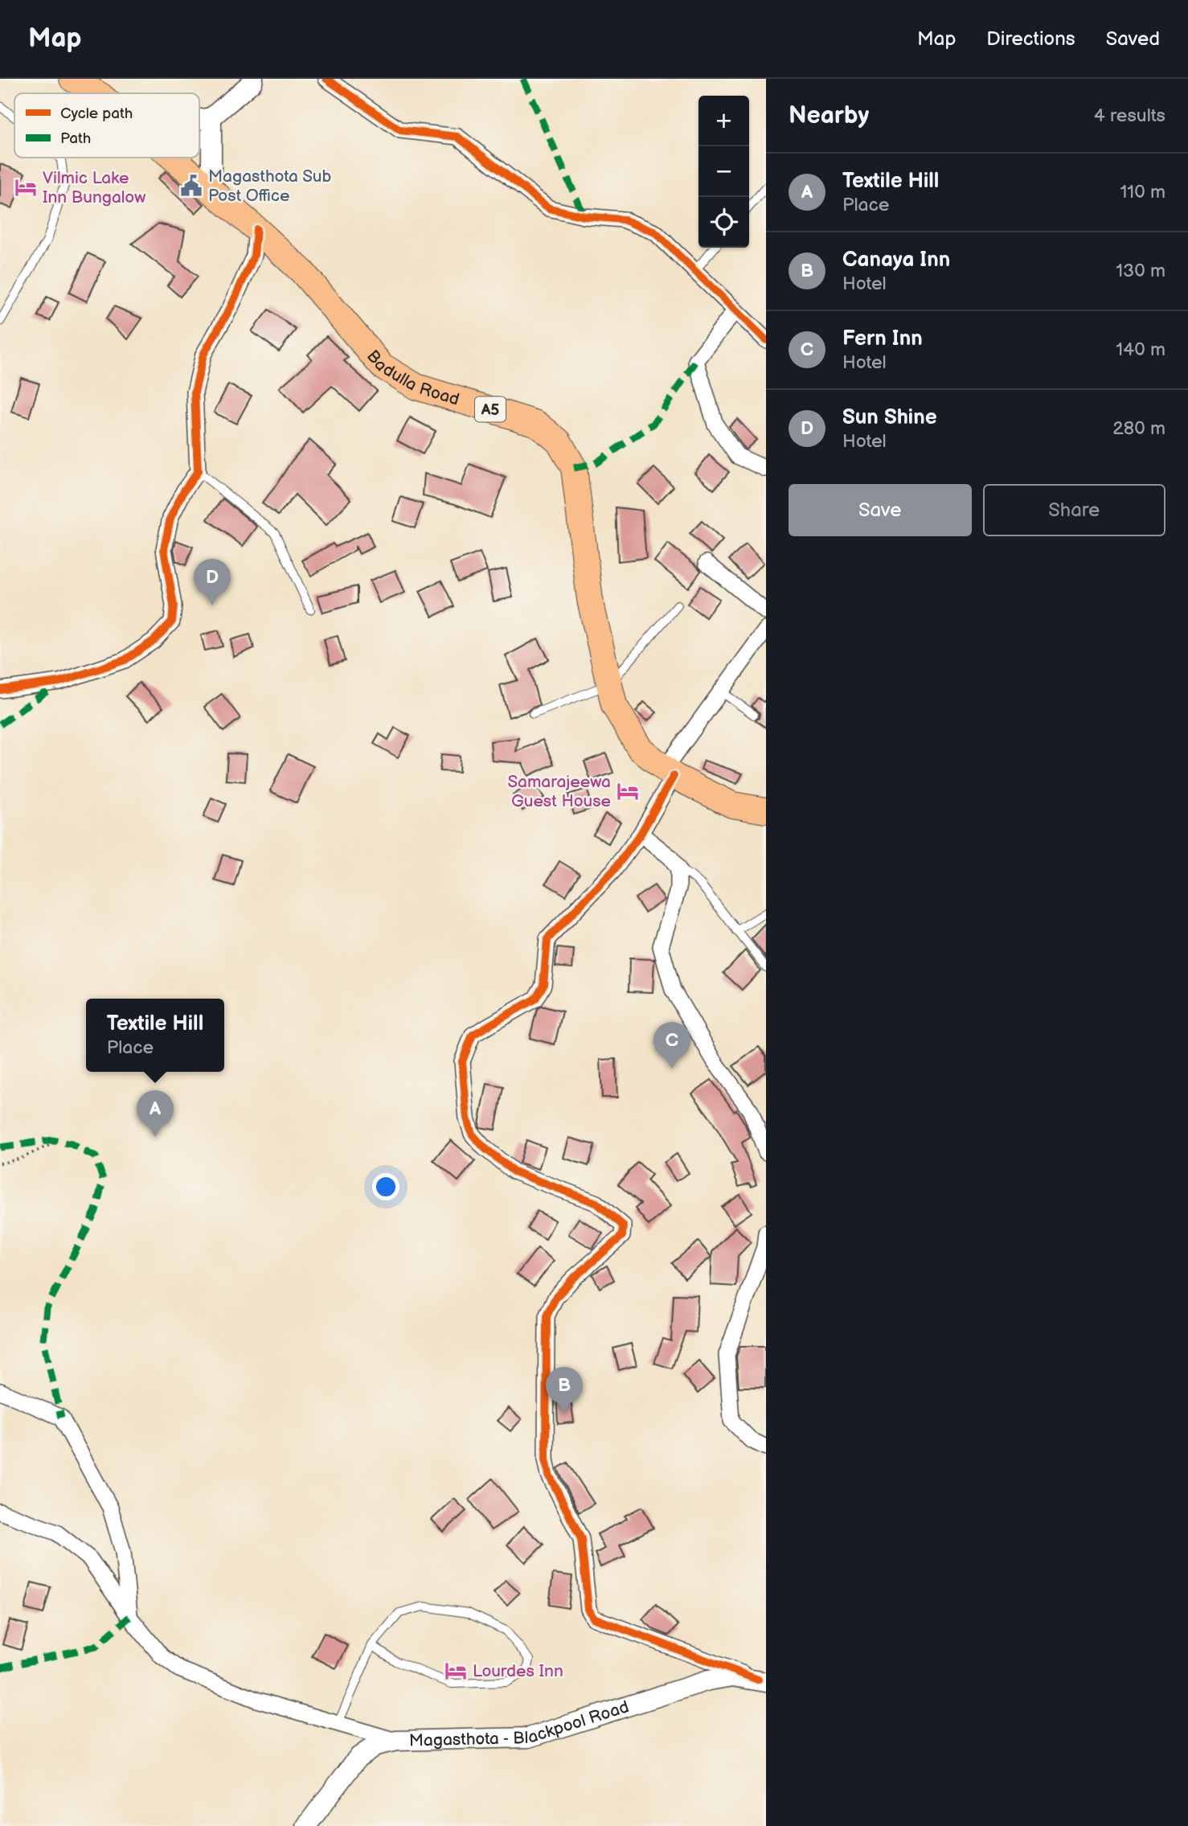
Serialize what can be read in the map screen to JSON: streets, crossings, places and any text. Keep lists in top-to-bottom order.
{
  "streets": {
    "highway": ["Badulla Road", "A5"],
    "street": ["Magasthota - Blackpool Road"]
  },
  "places": {
    "public building": ["Magasthota Sub Post Office"],
    "hotel": ["Vilmic Lake Inn Bungalow", "Samarajeewa Guest House", "Lourdes Inn"]
  },
  "legend": ["Cycle path", "Path"],
  "page": {
    "header": "Map",
    "nav": ["Map", "Directions", "Saved"],
    "heading": ["Nearby", "4 results"],
    "map_buttons": ["+", "−"],
    "list": [
      {
        "mark": "A",
        "name": "Textile Hill",
        "note": "Place",
        "value": "110 m"
      },
      {
        "mark": "B",
        "name": "Canaya Inn",
        "note": "Hotel",
        "value": "130 m"
      },
      {
        "mark": "C",
        "name": "Fern Inn",
        "note": "Hotel",
        "value": "140 m"
      },
      {
        "mark": "D",
        "name": "Sun Shine",
        "note": "Hotel",
        "value": "280 m"
      }
    ],
    "buttons": ["Save", "Share"],
    "pins": [
      "D",
      "C",
      "A",
      "B"
    ],
    "popup": ["Textile Hill", "Place"]
  }
}
